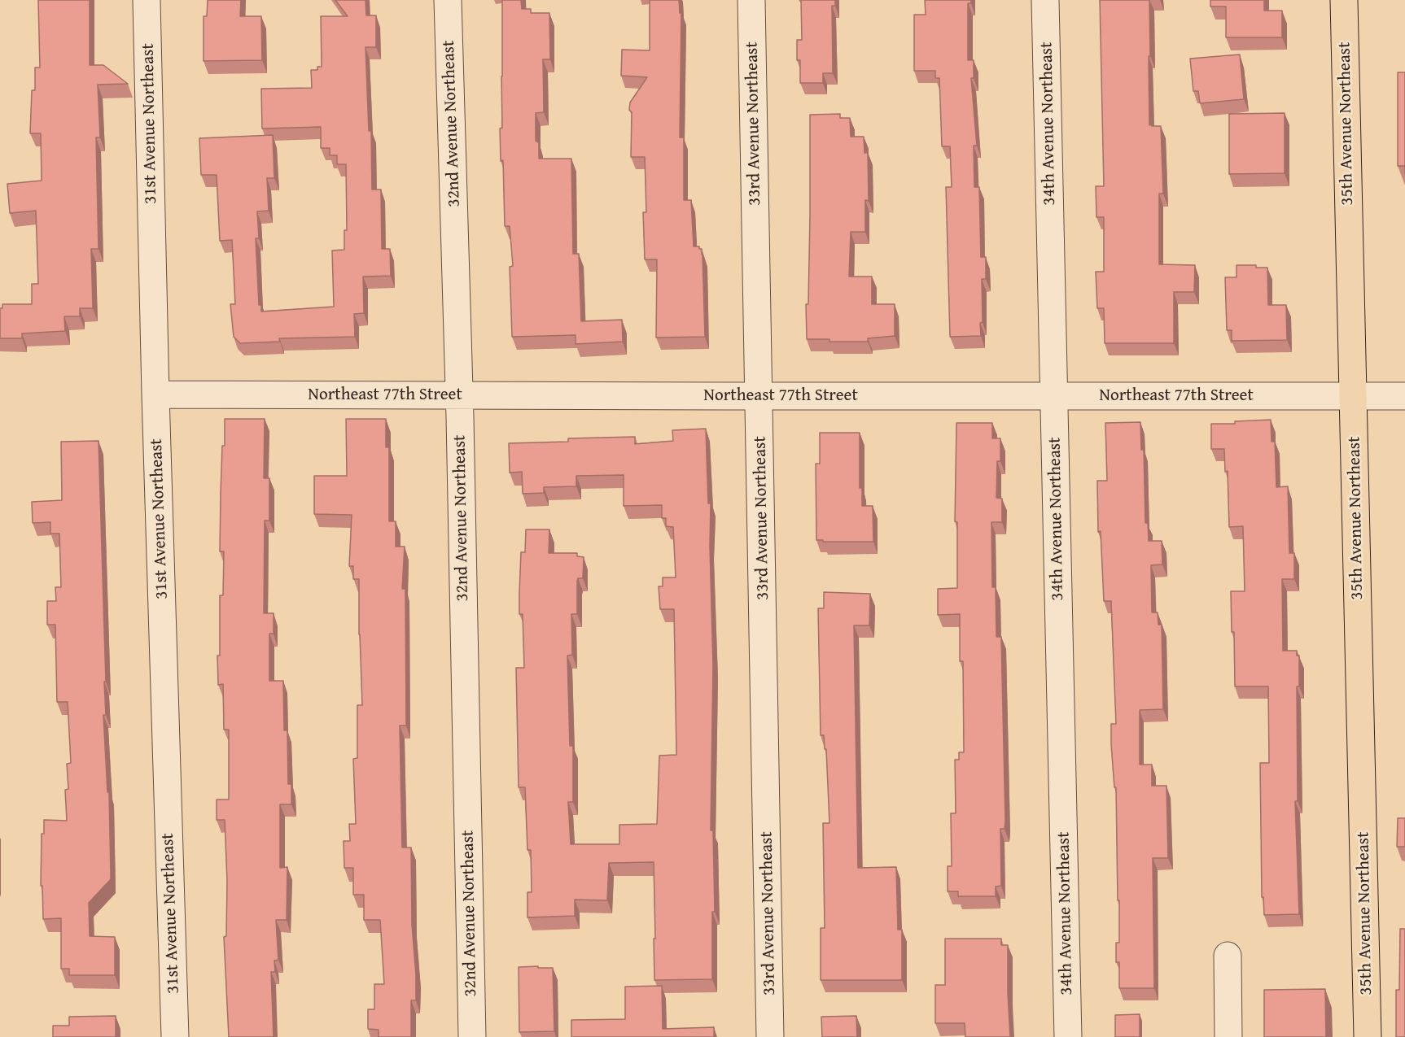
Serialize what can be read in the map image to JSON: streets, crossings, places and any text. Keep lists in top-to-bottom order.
{
  "streets": {
    "main road": ["35th Avenue Northeast"],
    "street": [
      "31st Avenue Northeast",
      "32nd Avenue Northeast",
      "33rd Avenue Northeast",
      "34th Avenue Northeast",
      "Northeast 77th Street"
    ]
  },
  "crossings": [
    ["31st Avenue Northeast", "Northeast 77th Street"],
    ["32nd Avenue Northeast", "Northeast 77th Street"],
    ["33rd Avenue Northeast", "Northeast 77th Street"],
    ["34th Avenue Northeast", "Northeast 77th Street"],
    ["35th Avenue Northeast", "Northeast 77th Street"]
  ]
}
